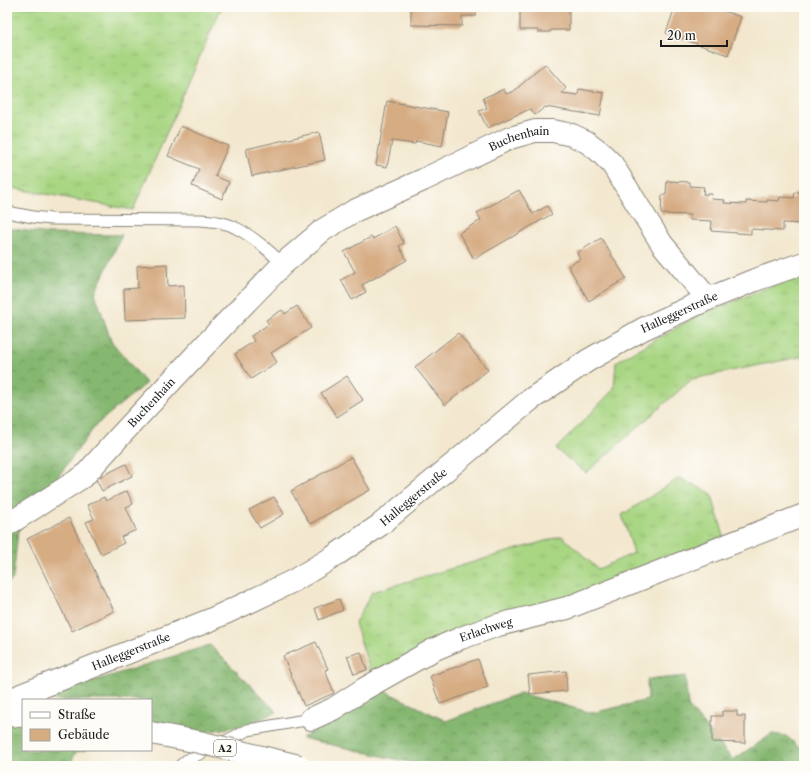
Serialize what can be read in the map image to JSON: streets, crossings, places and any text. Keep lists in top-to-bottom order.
{
  "streets": {
    "main road": [
      "Buchenhain",
      "Halleggerstraße",
      "Erlachweg",
      "A2"
    ]
  },
  "crossings": [
    ["Buchenhain", "Halleggerstraße"]
  ],
  "legend": ["Straße", "Gebäude"],
  "scale_bar": "20 m"
}
